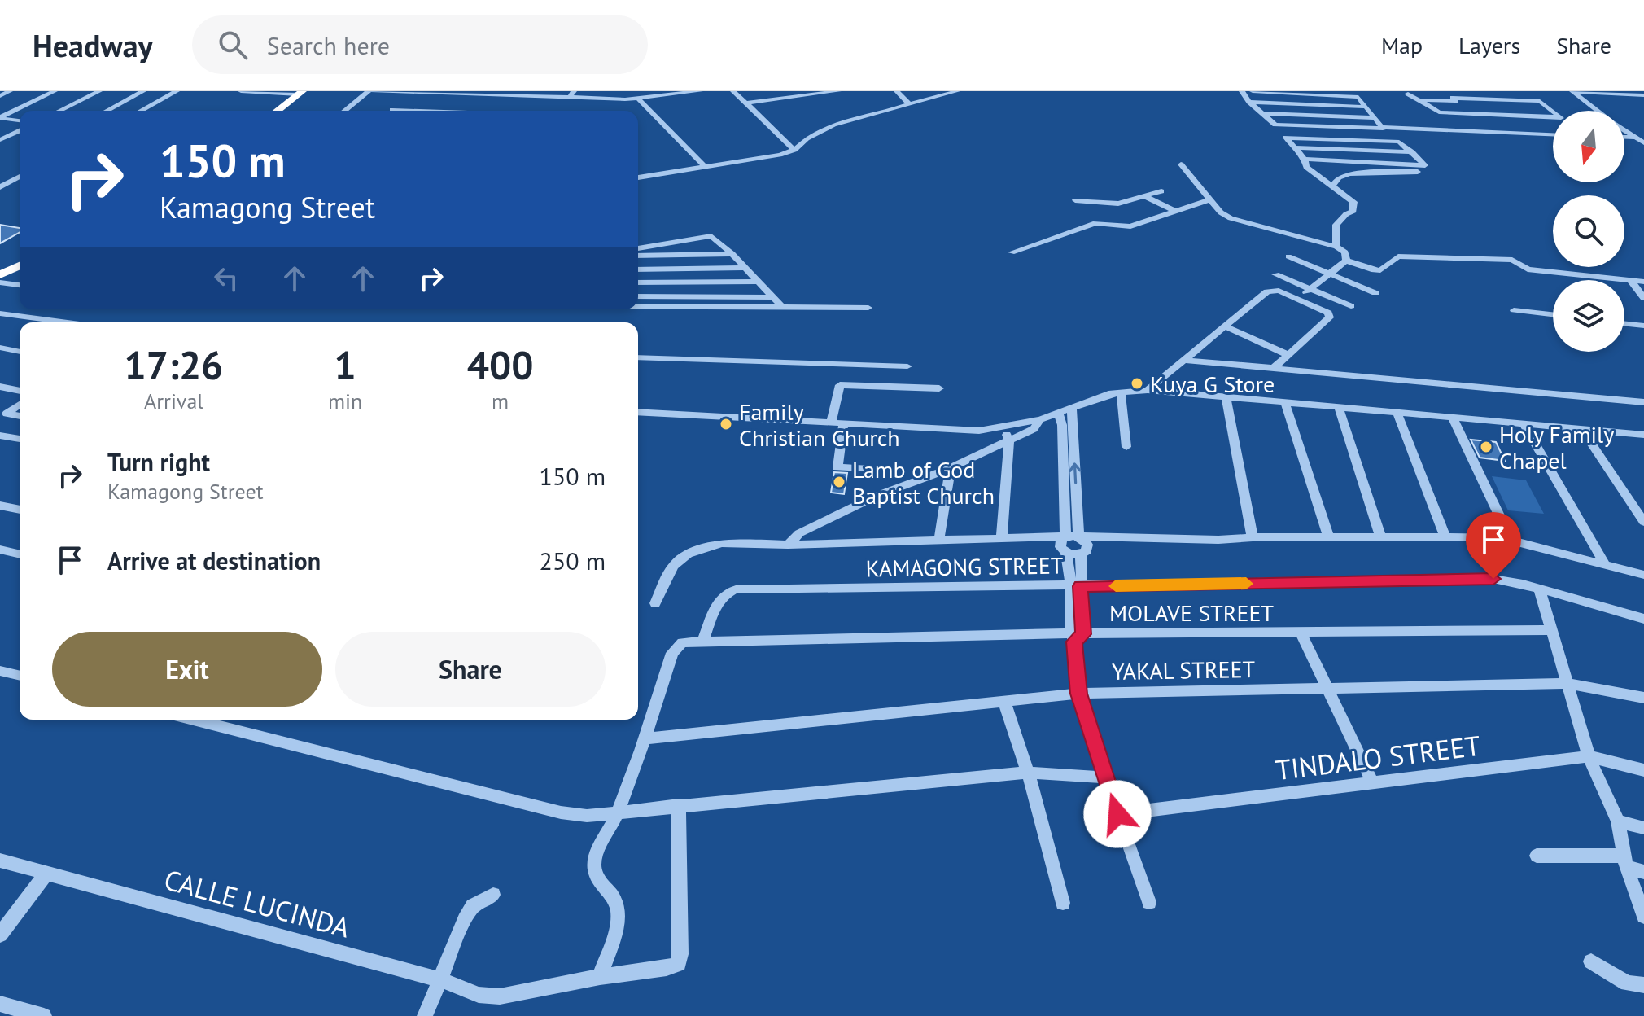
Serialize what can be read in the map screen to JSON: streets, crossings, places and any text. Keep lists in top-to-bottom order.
{
  "streets": {
    "street": [
      "KAMAGONG STREET",
      "MOLAVE STREET",
      "YAKAL STREET",
      "TINDALO STREET",
      "CALLE LUCINDA"
    ]
  },
  "crossings": [
    ["KAMAGONG STREET", "MOLAVE STREET"],
    ["MOLAVE STREET", "YAKAL STREET"]
  ],
  "places": [
    "Kuya G Store",
    "Family Christian Church",
    "Holy Family Chapel",
    "Lamb of God Baptist Church"
  ],
  "north": "bottom",
  "page": {
    "header": "Headway",
    "search": "Search here",
    "nav": ["Map", "Layers", "Share"],
    "turn": ["150 m", "Kamagong Street"],
    "eta": [
      "17:26",
      "Arrival",
      "1",
      "min",
      "400",
      "m"
    ],
    "list": [
      {
        "name": "Turn right",
        "note": "Kamagong Street",
        "value": "150 m"
      },
      {
        "name": "Arrive at destination",
        "value": "250 m"
      }
    ],
    "buttons": ["Exit", "Share"]
  }
}
